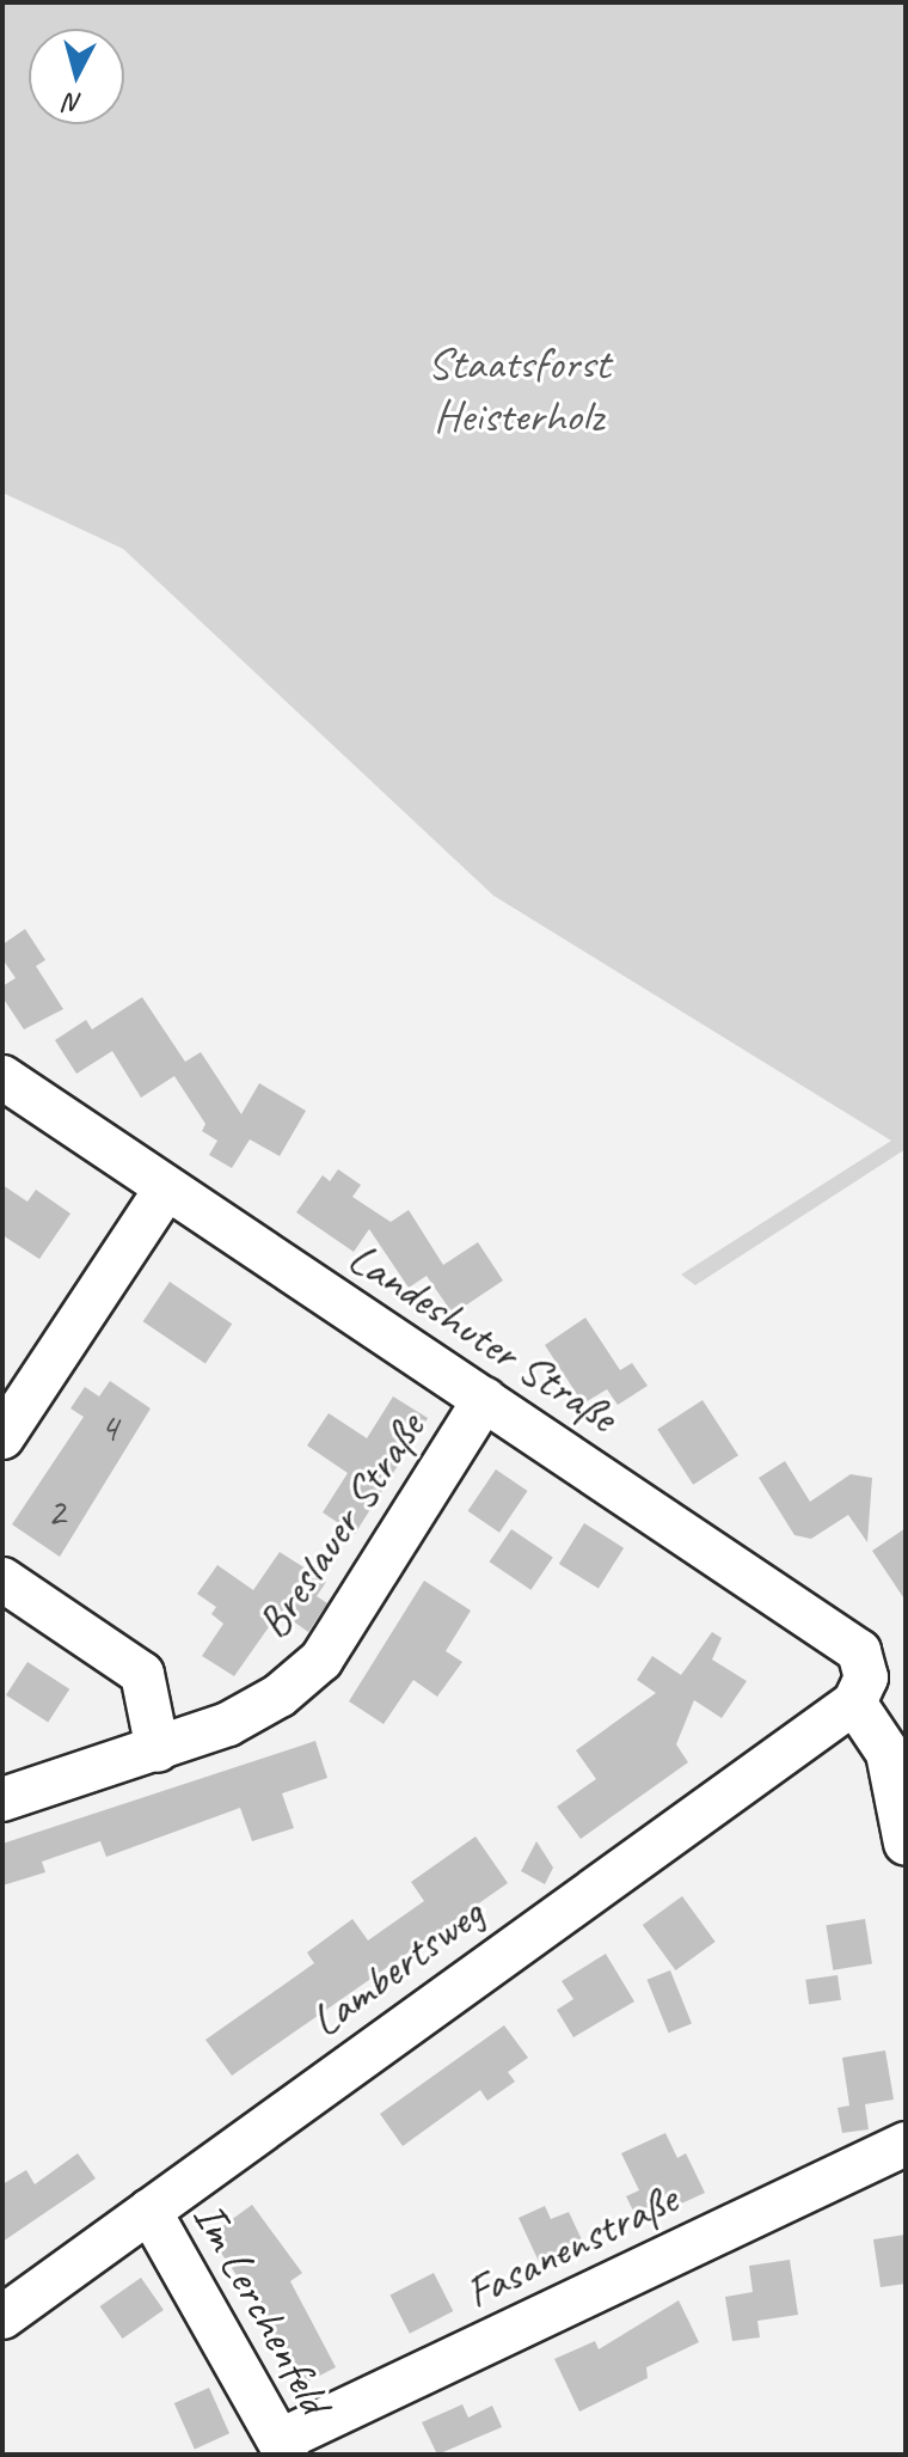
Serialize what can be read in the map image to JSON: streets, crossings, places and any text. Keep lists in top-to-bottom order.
{
  "streets": {
    "street": [
      "Landeshuter Straße",
      "Breslauer Straße",
      "Lambertsweg",
      "Fasanenstraße",
      "Im Lerchenfeld"
    ]
  },
  "crossings": [
    ["Landeshuter Straße", "Breslauer Straße"],
    ["Landeshuter Straße", "Lambertsweg"],
    ["Lambertsweg", "Im Lerchenfeld"],
    ["Fasanenstraße", "Im Lerchenfeld"]
  ],
  "parks": ["Staatsforst Heisterholz"],
  "house_numbers": ["4", "2"],
  "north": "bottom"
}
